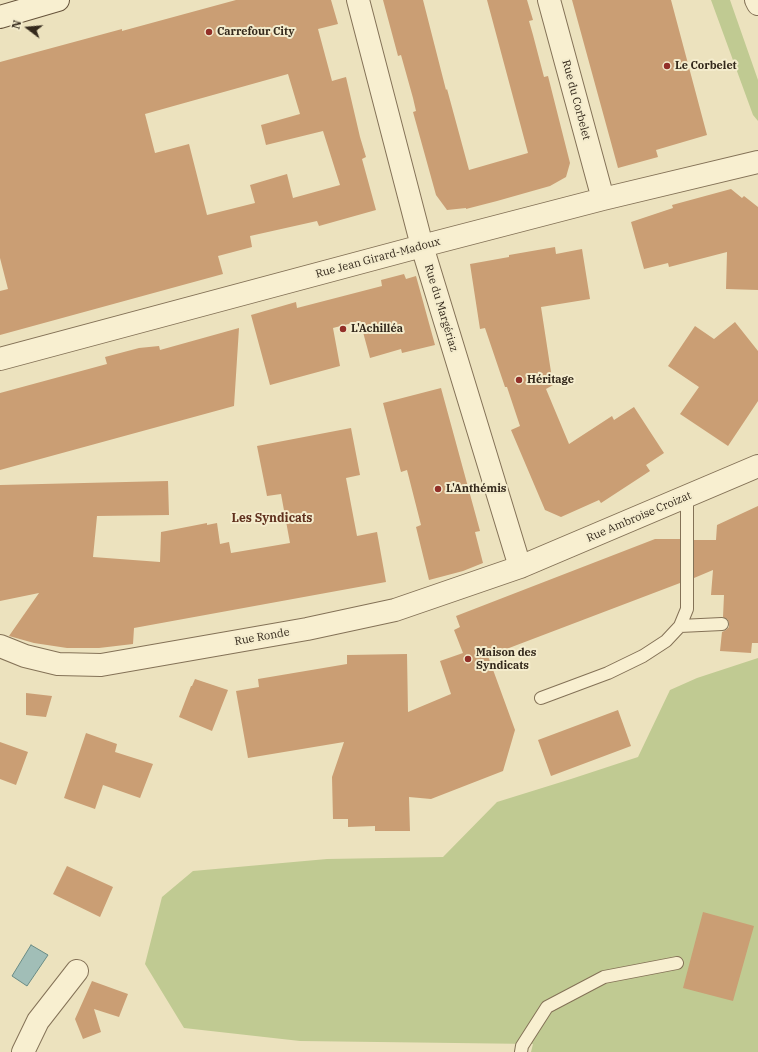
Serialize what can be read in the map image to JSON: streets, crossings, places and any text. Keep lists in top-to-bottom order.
{
  "streets": {
    "street": [
      "Rue du Corbelet",
      "Rue Jean Girard-Madoux",
      "Rue du Margériaz",
      "Rue Ambroise Croizat",
      "Rue Ronde"
    ]
  },
  "crossings": [
    ["Rue du Corbelet", "Rue Jean Girard-Madoux"],
    ["Rue Jean Girard-Madoux", "Rue du Margériaz"],
    ["Rue du Margériaz", "Rue Ambroise Croizat"],
    ["Rue du Margériaz", "Rue Ronde"],
    ["Rue Ambroise Croizat", "Rue Ronde"]
  ],
  "districts": ["Les Syndicats"],
  "places": [
    "Carrefour City",
    "Le Corbelet",
    "L'Achilléa",
    "Héritage",
    "L'Anthémis",
    "Maison des Syndicats"
  ],
  "north": "left"
}
